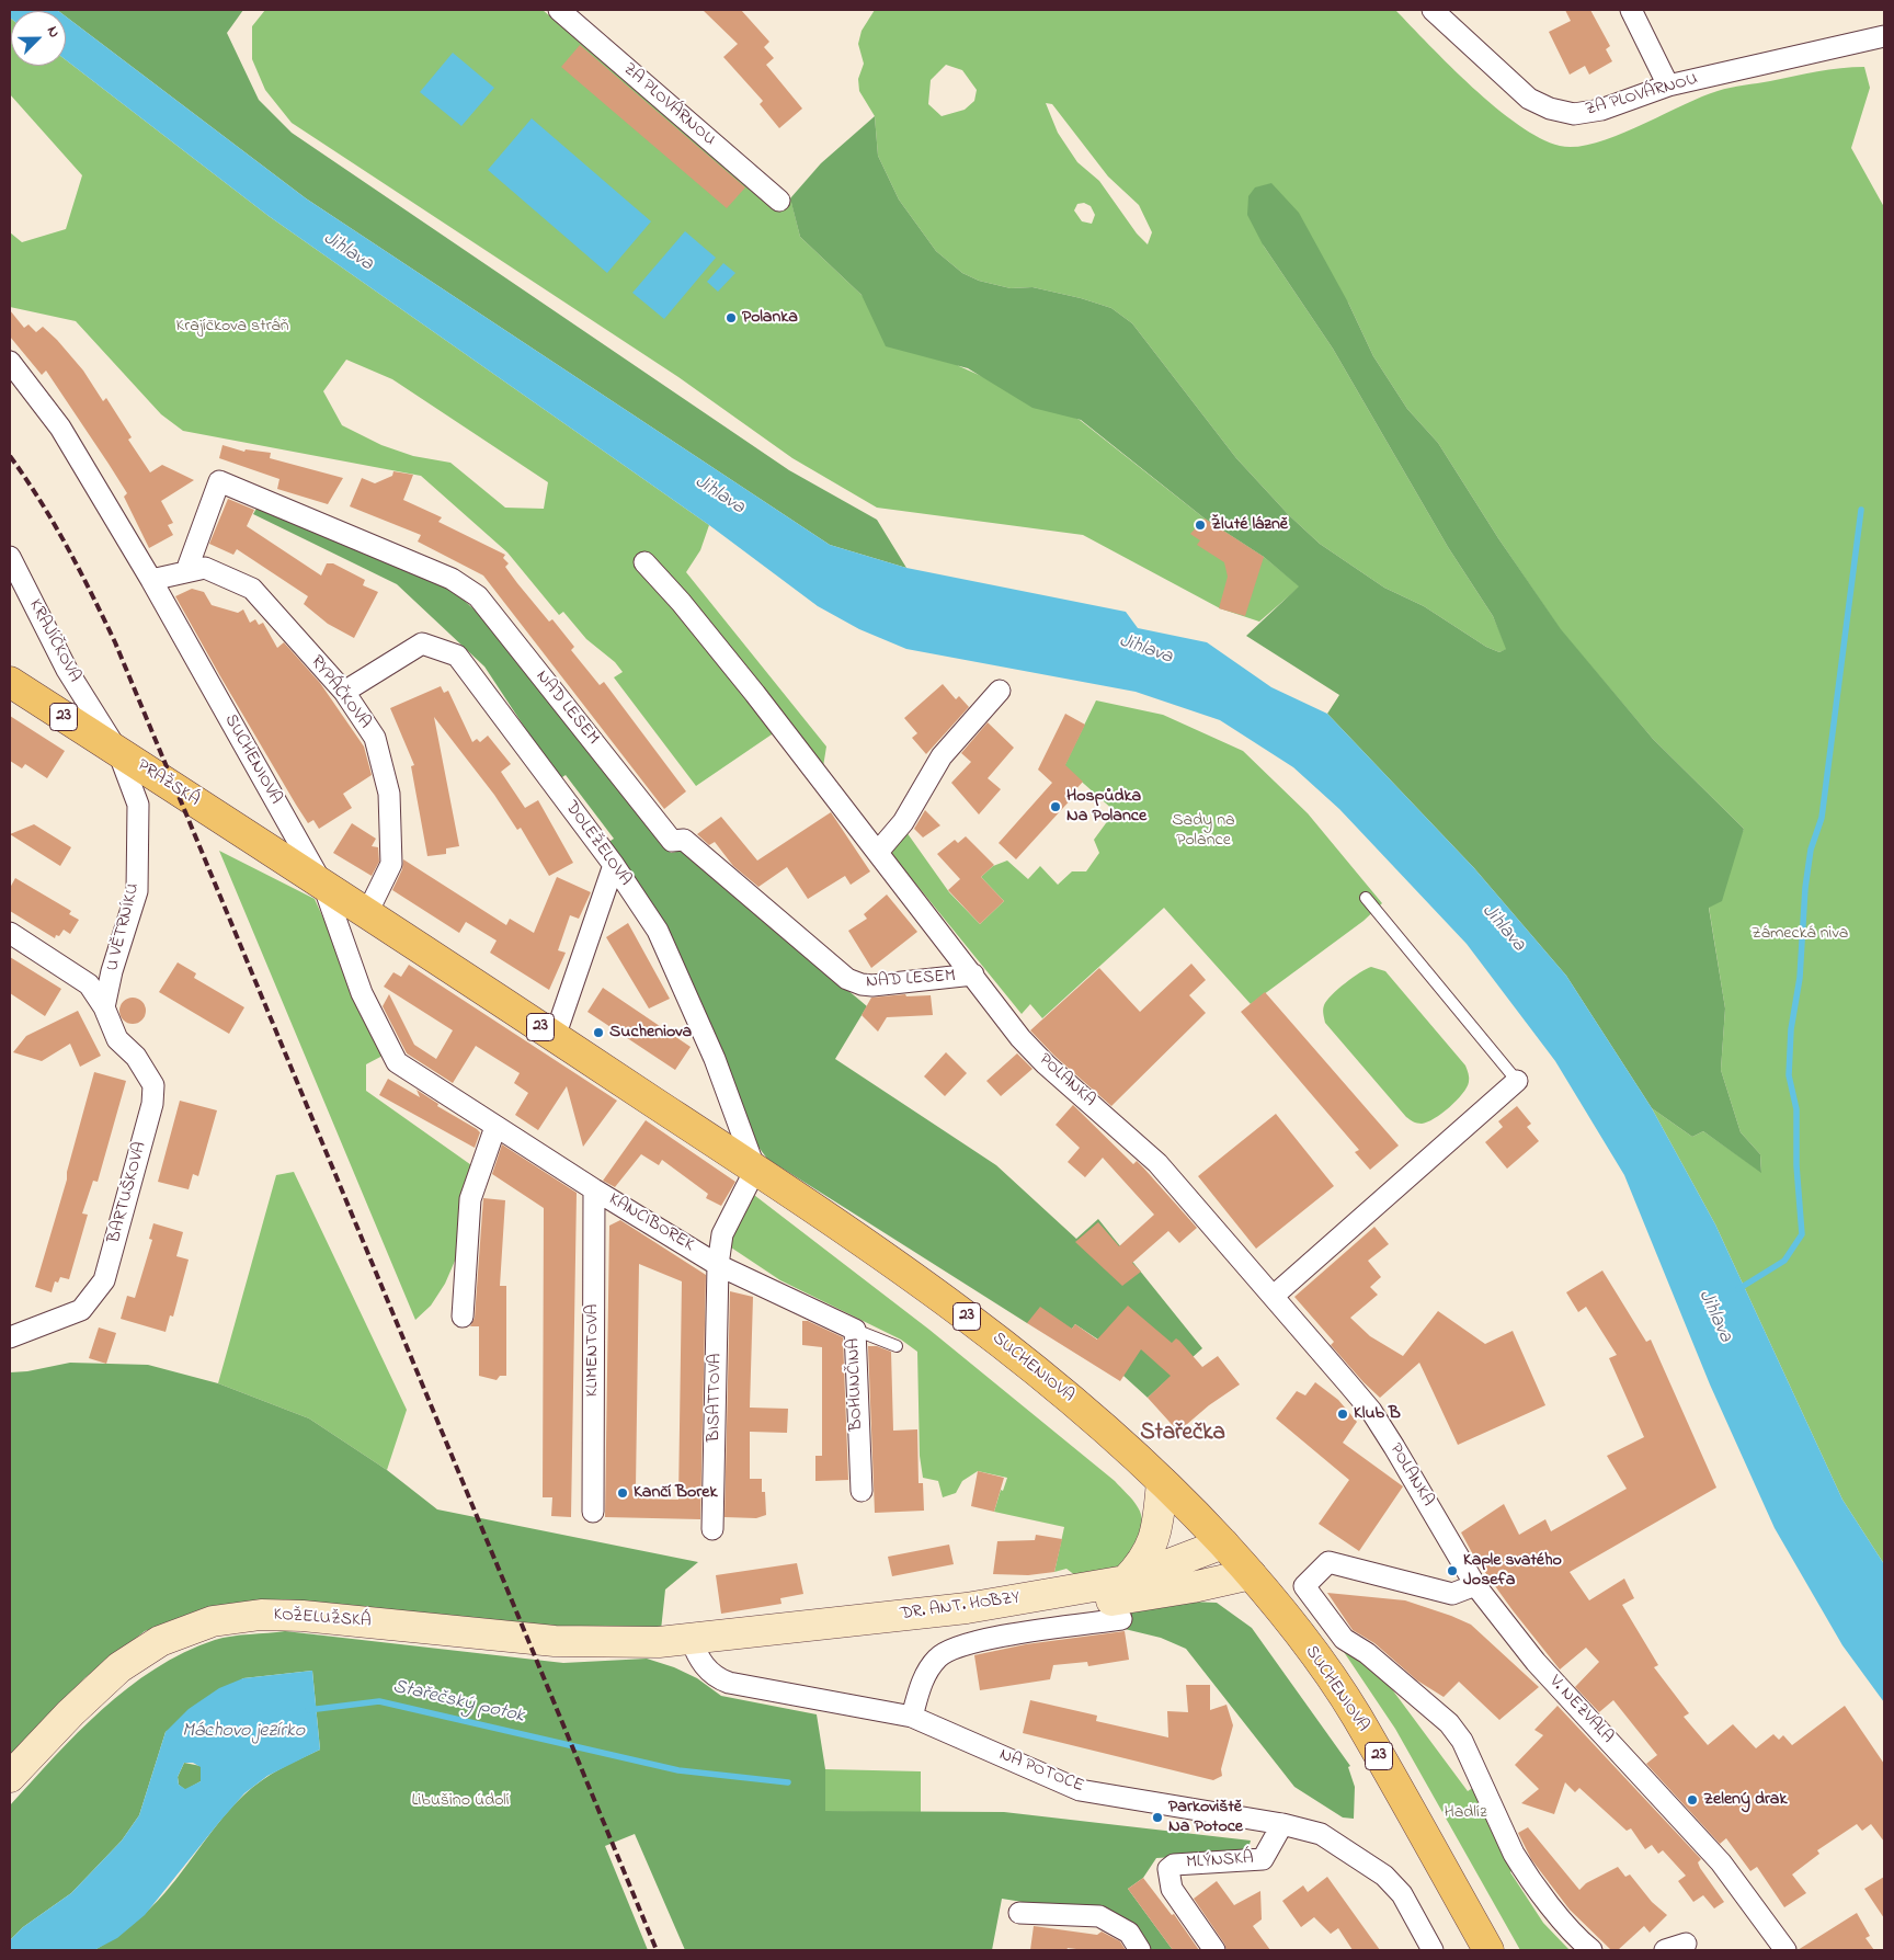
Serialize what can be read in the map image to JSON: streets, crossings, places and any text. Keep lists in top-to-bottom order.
{
  "streets": {
    "main road": [
      "23",
      "SUCHENIOVA",
      "PRAŽSKÁ",
      "DR. ANT. HOBZY",
      "KOŽELUŽSKÁ"
    ],
    "street": [
      "ZA PLOVÁRNOU",
      "KRAJÍČKOVA",
      "RYPÁČKOVA",
      "NAD LESEM",
      "DOLEŽELOVA",
      "U VĚTRNÍKU",
      "POLANKA",
      "BARTUŠKOVA",
      "KANCIBOREK",
      "KLIMENTOVA",
      "BOHUNČINA",
      "BISATTOVA",
      "V. NEZVALA",
      "NA POTOCE",
      "MLÝNSKÁ"
    ]
  },
  "crossings": [
    ["KRAJÍČKOVA", "PRAŽSKÁ"],
    ["KRAJÍČKOVA", "U VĚTRNÍKU"],
    ["RYPÁČKOVA", "NAD LESEM"],
    ["RYPÁČKOVA", "SUCHENIOVA"],
    ["RYPÁČKOVA", "DOLEŽELOVA"],
    ["NAD LESEM", "POLANKA"],
    ["SUCHENIOVA", "PRAŽSKÁ"],
    ["SUCHENIOVA", "DOLEŽELOVA"],
    ["SUCHENIOVA", "KANCIBOREK"],
    ["SUCHENIOVA", "DR. ANT. HOBZY"],
    ["PRAŽSKÁ", "U VĚTRNÍKU"],
    ["PRAŽSKÁ", "KANCIBOREK"],
    ["DOLEŽELOVA", "KANCIBOREK"],
    ["U VĚTRNÍKU", "BARTUŠKOVA"],
    ["POLANKA", "V. NEZVALA"],
    ["KANCIBOREK", "KLIMENTOVA"],
    ["KANCIBOREK", "BOHUNČINA"],
    ["KANCIBOREK", "BISATTOVA"],
    ["BOHUNČINA", "BISATTOVA"],
    ["DR. ANT. HOBZY", "KOŽELUŽSKÁ"],
    ["DR. ANT. HOBZY", "NA POTOCE"],
    ["KOŽELUŽSKÁ", "NA POTOCE"],
    ["NA POTOCE", "MLÝNSKÁ"]
  ],
  "districts": ["Stařečka"],
  "water": ["Jihlava", "Stařečský potok", "Máchovo jezírko"],
  "parks": [
    "Krajíčkova stráň",
    "Sady na Polance",
    "Zámecká niva",
    "Libušino údolí",
    "Hadlíz"
  ],
  "places": [
    "Polanka",
    "Žluté lázně",
    "Hospůdka Na Polance",
    "Sucheniova",
    "Klub B",
    "Kančí Borek",
    "Kaple svatého Josefa",
    "Zelený drak",
    "Parkoviště Na Potoce"
  ],
  "north": "top right"
}
